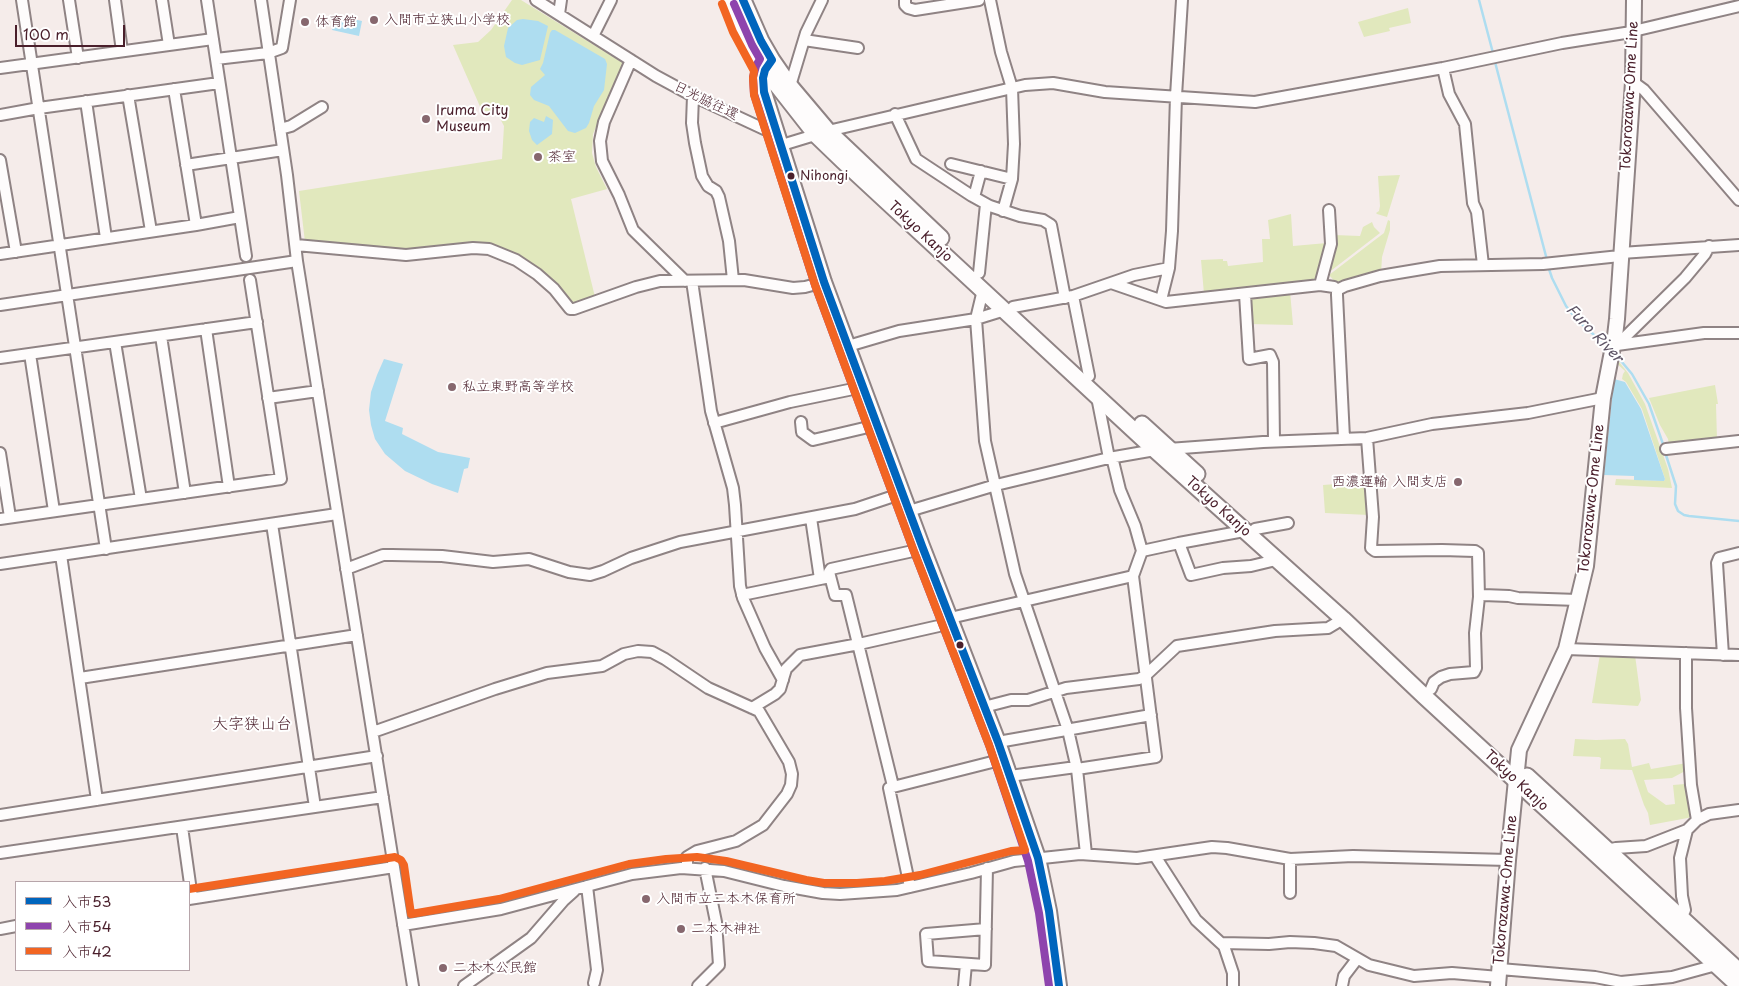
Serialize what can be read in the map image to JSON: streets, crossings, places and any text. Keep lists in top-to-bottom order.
{
  "streets": {
    "highway": ["Tokyo Kanjo"],
    "main road": ["Tokorozawa-Ome Line"],
    "street": ["日光脇往還"]
  },
  "crossings": [
    ["Tokorozawa-Ome Line", "Tokyo Kanjo"]
  ],
  "districts": ["大字狭山台"],
  "water": ["Furo River"],
  "places": [
    "入間市立狭山小学校",
    "体育館",
    "Iruma City Museum",
    "茶室",
    "Nihongi",
    "私立東野高等学校",
    "西濃運輸 入間支店",
    "入間市立二本木保育所",
    "二本木神社",
    "二本木公民館"
  ],
  "lines": ["transit line 入市53", "transit line 入市54", "transit line 入市42"],
  "legend": ["入市53", "入市54", "入市42"],
  "scale_bar": "100 m"
}
